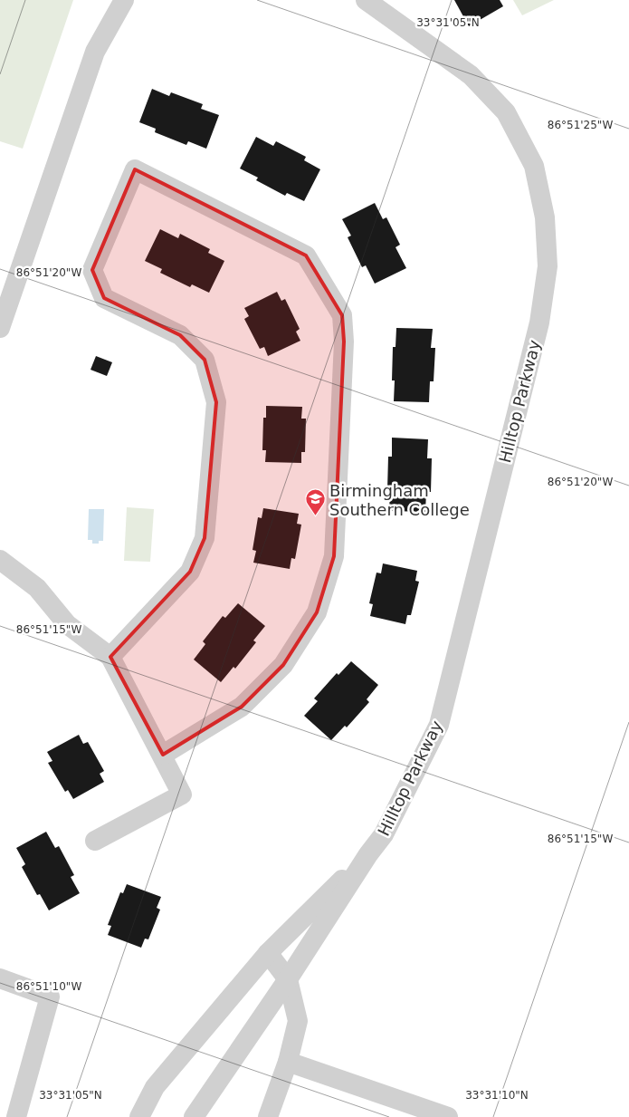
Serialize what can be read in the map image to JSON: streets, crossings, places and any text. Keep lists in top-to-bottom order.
{
  "streets": {
    "street": ["Hilltop Parkway"]
  },
  "places": {
    "school or university": ["Birmingham Southern College"]
  },
  "coordinates": [
    "33°31'05\"N",
    "86°51'25\"W",
    "86°51'20\"W",
    "86°51'15\"W",
    "86°51'10\"W",
    "33°31'10\"N"
  ]
}
